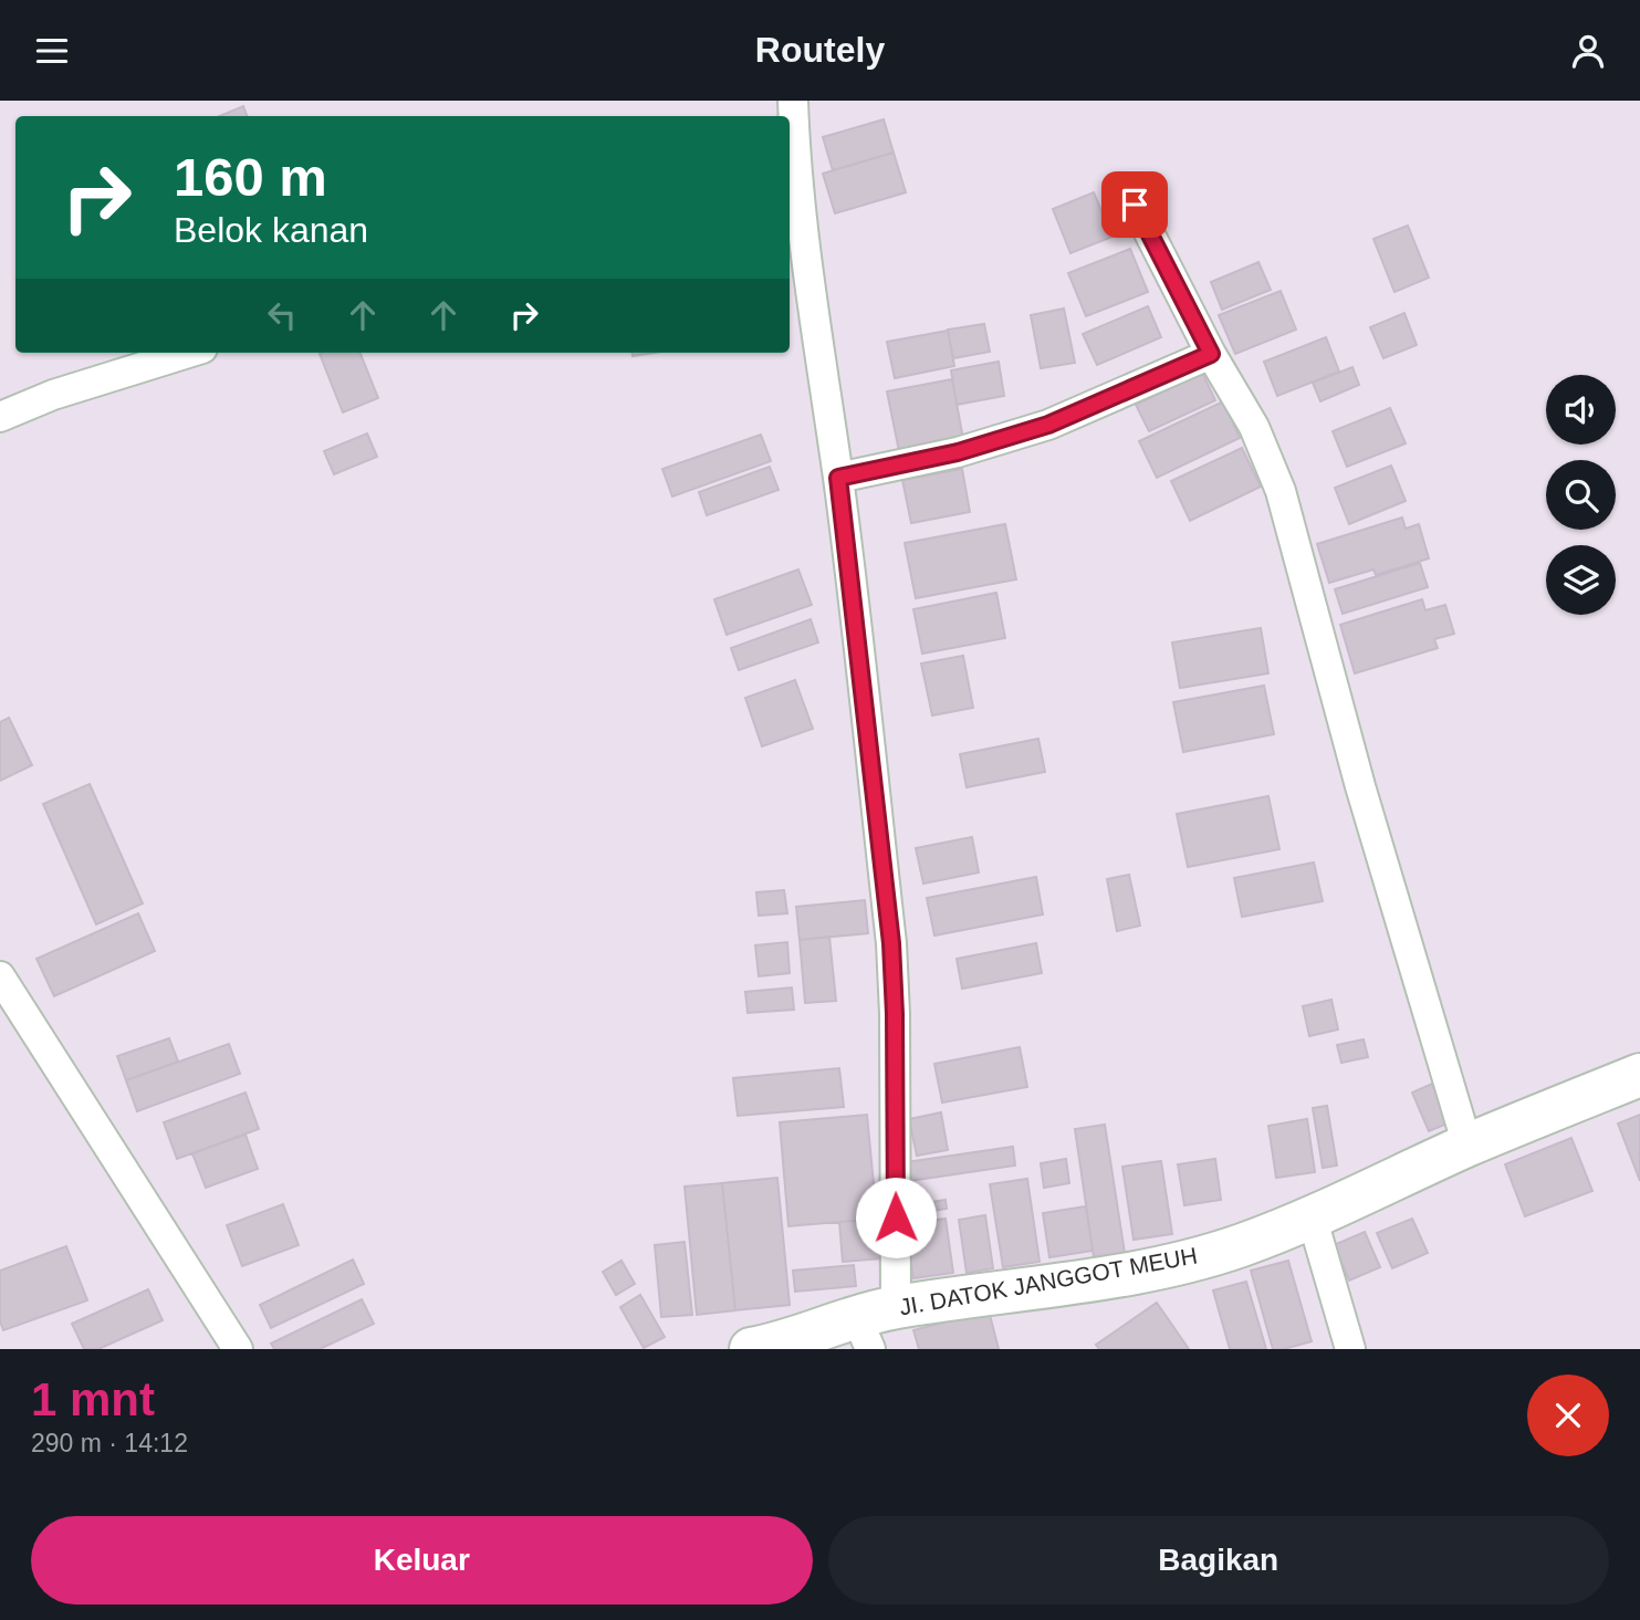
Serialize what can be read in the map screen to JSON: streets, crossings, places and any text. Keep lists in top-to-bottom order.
{
  "streets": {
    "street": ["JI. DATOK JANGGOT MEUH"]
  },
  "page": {
    "header": "Routely",
    "turn": ["160 m", "Belok kanan"],
    "heading": ["1 mnt", "290 m · 14:12"],
    "buttons": ["Keluar", "Bagikan"]
  }
}
